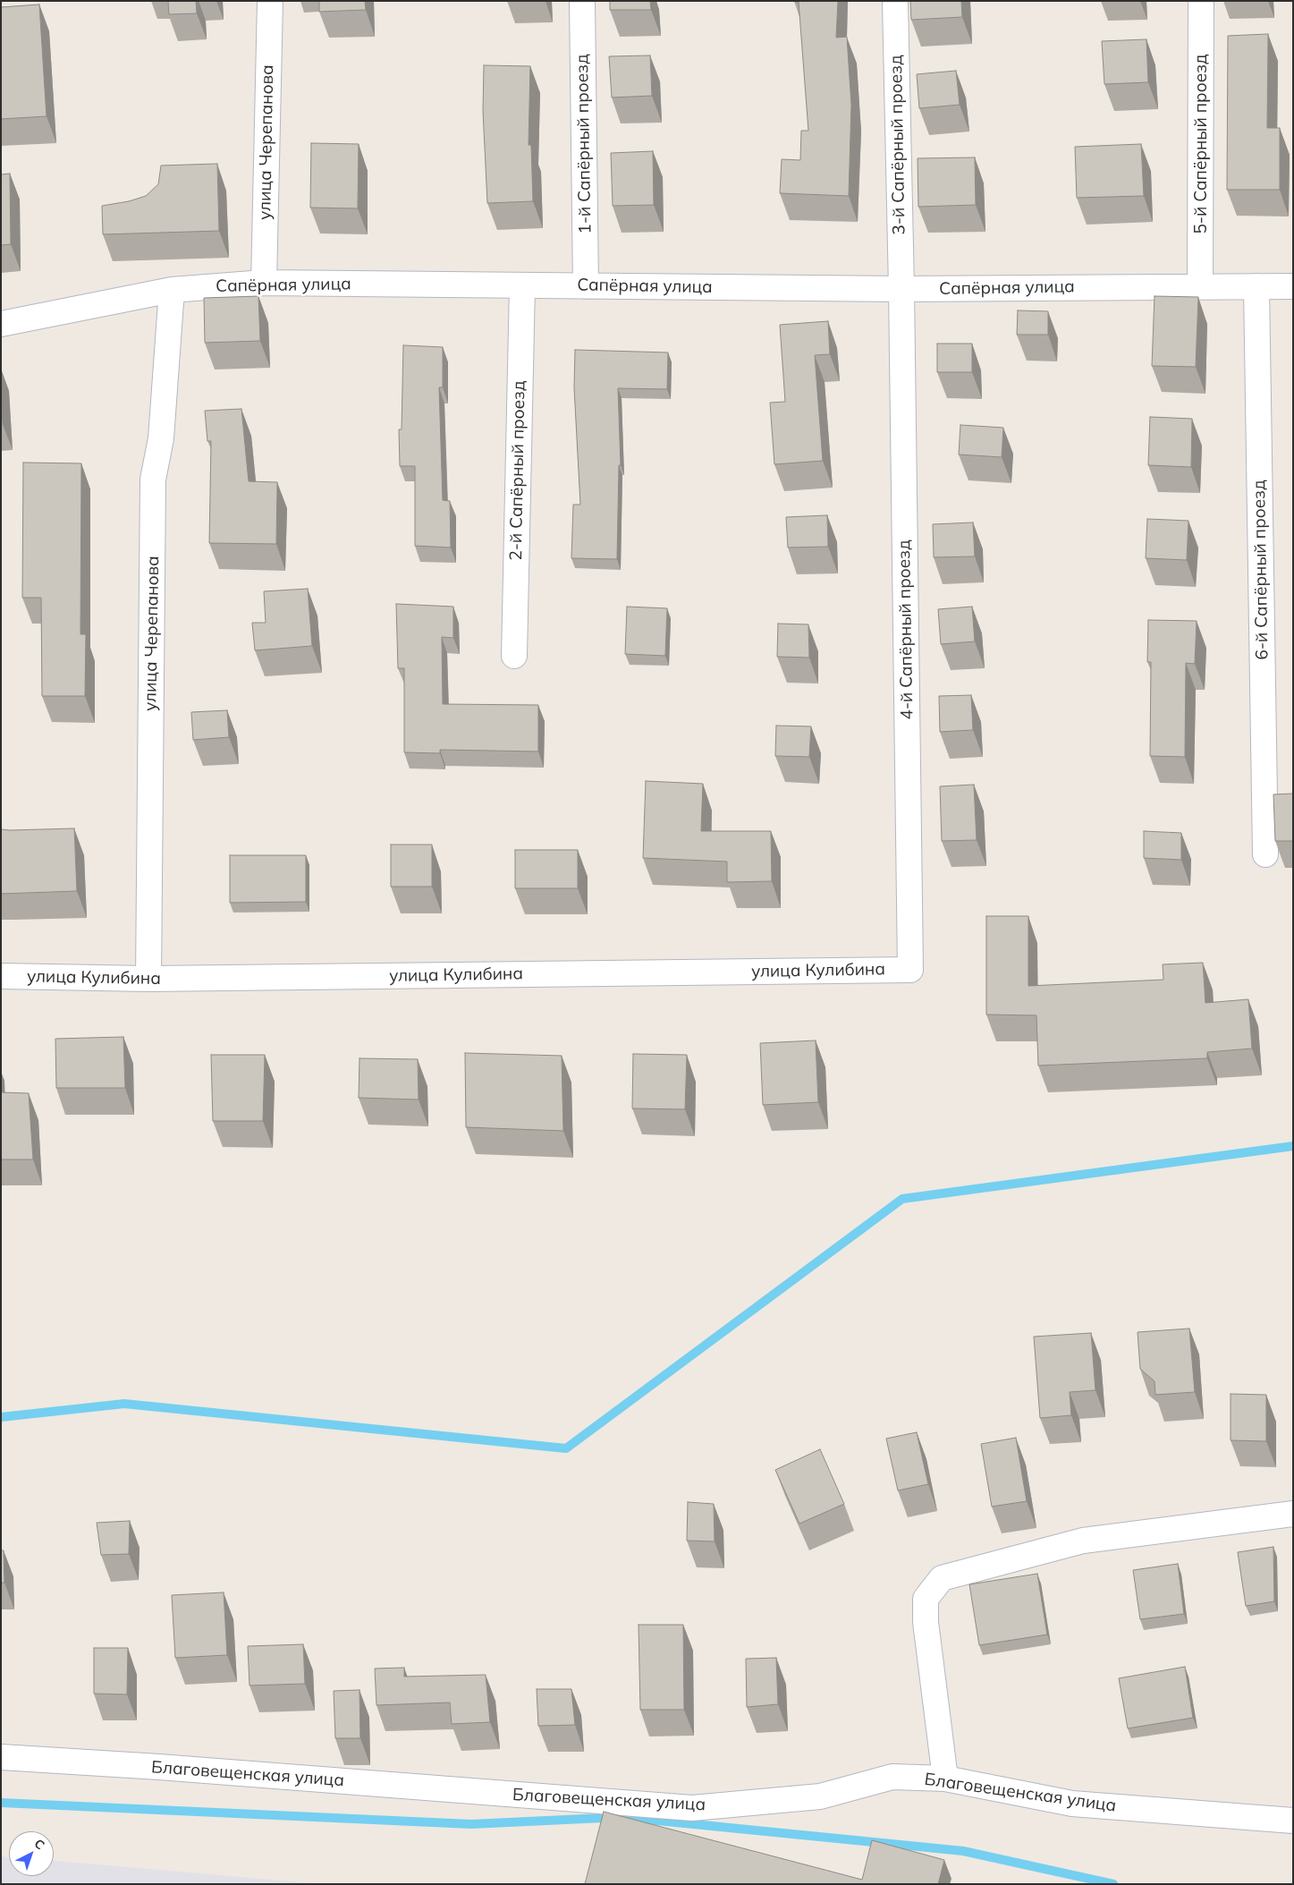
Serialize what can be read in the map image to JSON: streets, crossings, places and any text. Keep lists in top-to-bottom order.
{
  "streets": {
    "street": [
      "улица Черепанова",
      "1-й Сапёрный проезд",
      "5-й Сапёрный проезд",
      "3-й Сапёрный проезд",
      "Сапёрная улица",
      "2-й Сапёрный проезд",
      "6-й Сапёрный проезд",
      "4-й Сапёрный проезд",
      "улица Кулибина",
      "Благовещенская улица"
    ]
  },
  "crossings": [
    ["улица Черепанова", "Сапёрная улица"],
    ["улица Черепанова", "улица Кулибина"],
    ["1-й Сапёрный проезд", "Сапёрная улица"],
    ["5-й Сапёрный проезд", "Сапёрная улица"],
    ["3-й Сапёрный проезд", "Сапёрная улица"],
    ["3-й Сапёрный проезд", "4-й Сапёрный проезд"],
    ["Сапёрная улица", "2-й Сапёрный проезд"],
    ["Сапёрная улица", "6-й Сапёрный проезд"],
    ["Сапёрная улица", "4-й Сапёрный проезд"],
    ["4-й Сапёрный проезд", "улица Кулибина"]
  ],
  "north": "top right"
}
